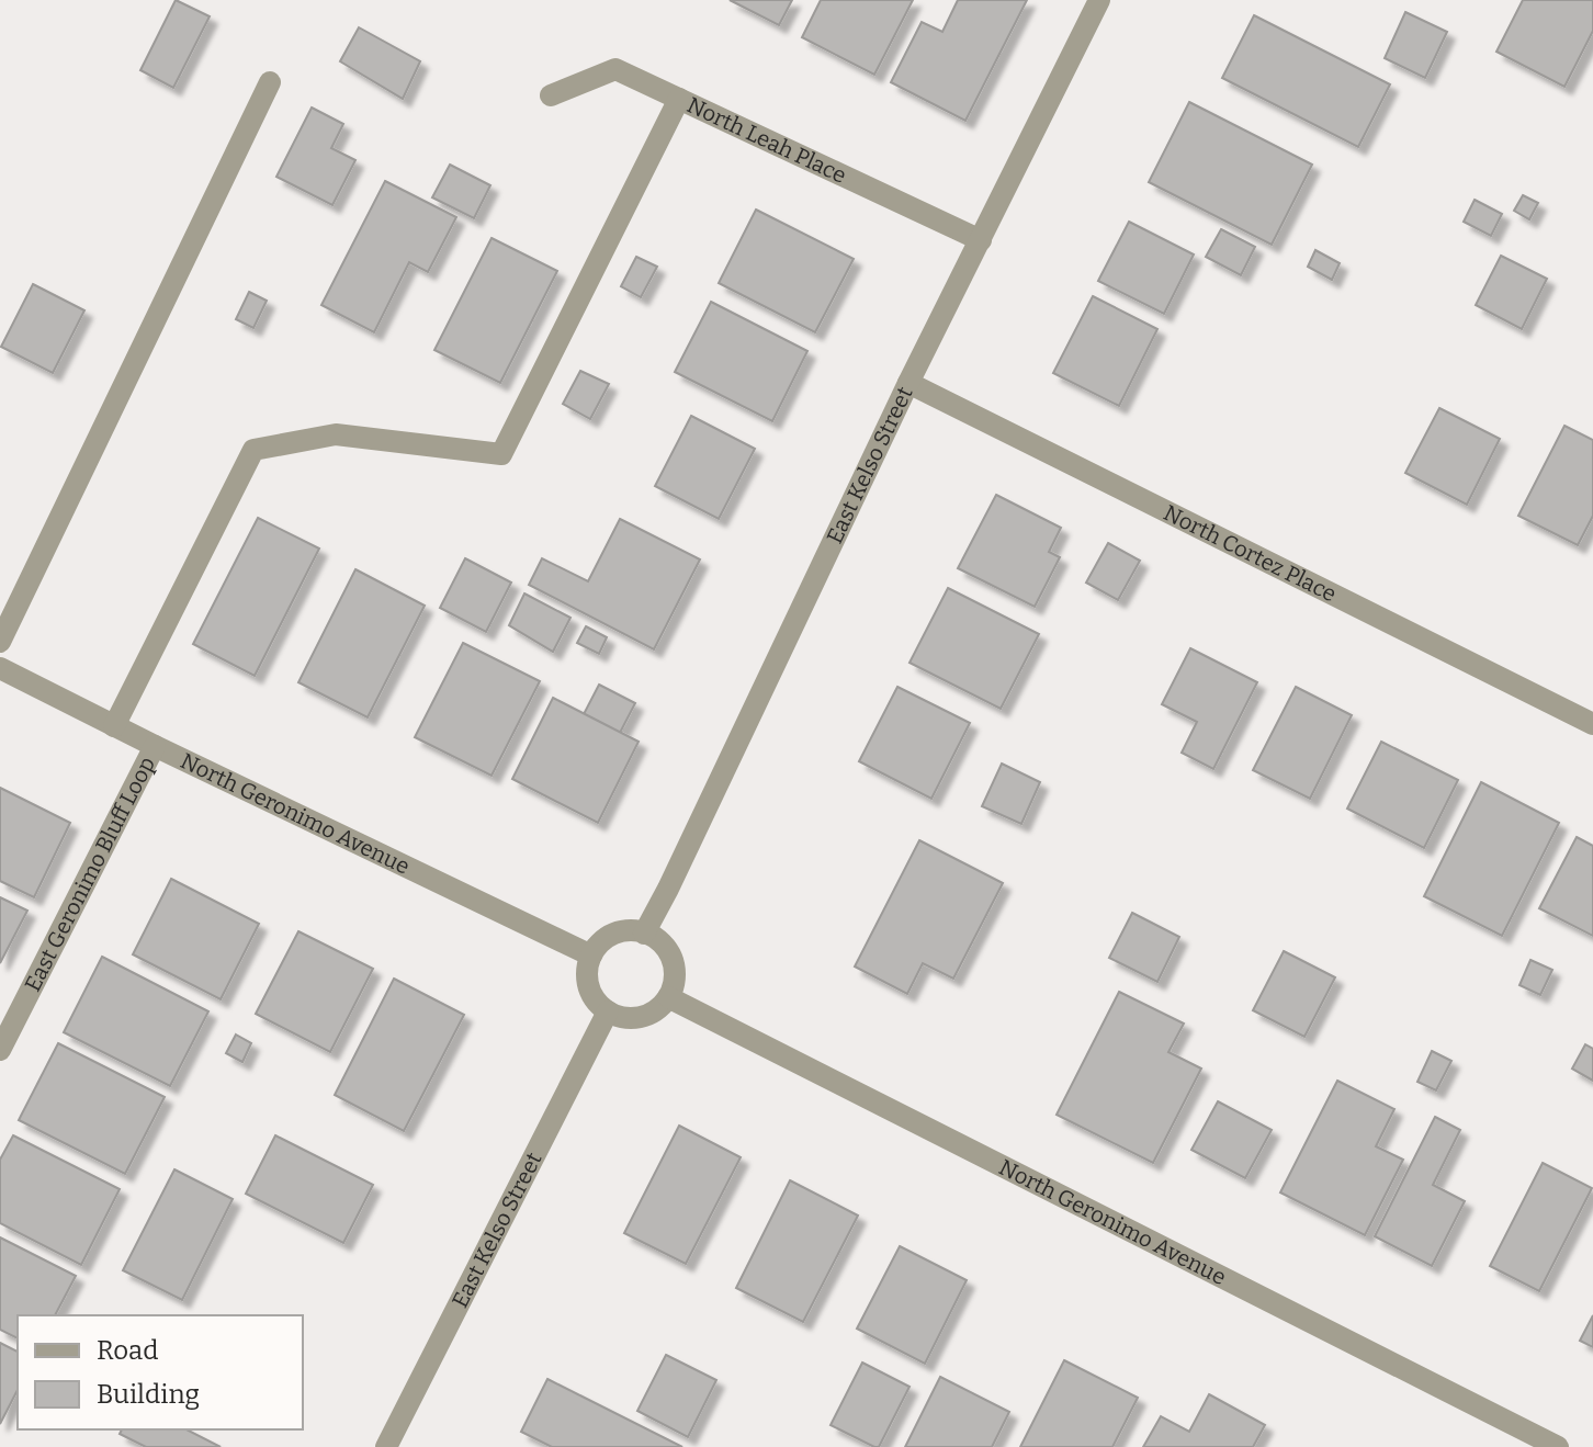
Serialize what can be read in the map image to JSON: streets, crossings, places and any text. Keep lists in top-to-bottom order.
{
  "streets": {
    "street": [
      "North Leah Place",
      "East Kelso Street",
      "North Cortez Place",
      "North Geronimo Avenue",
      "East Geronimo Bluff Loop"
    ]
  },
  "crossings": [
    ["North Leah Place", "East Kelso Street"],
    ["East Kelso Street", "North Cortez Place"],
    ["East Kelso Street", "North Geronimo Avenue"],
    ["North Geronimo Avenue", "East Geronimo Bluff Loop"]
  ],
  "legend": ["Road", "Building"]
}
